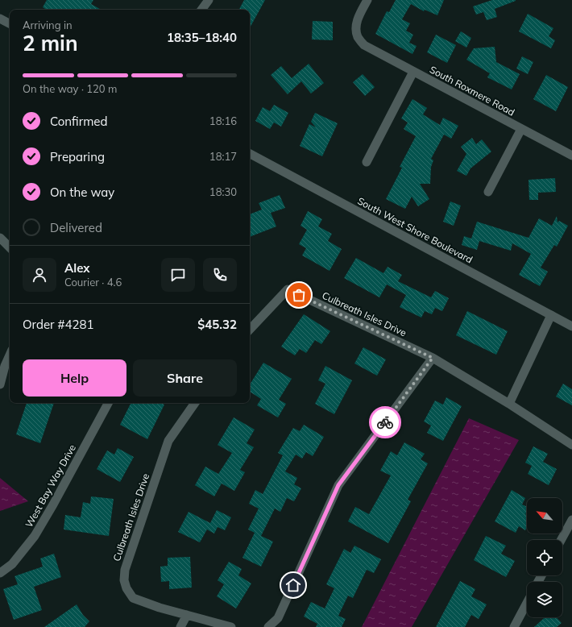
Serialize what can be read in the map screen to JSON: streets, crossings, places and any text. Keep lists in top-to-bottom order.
{
  "streets": {
    "street": [
      "South Roxmere Road",
      "South West Shore Boulevard",
      "Culbreath Isles Drive",
      "West Bay Way Drive"
    ]
  },
  "north": "top left",
  "page": {
    "heading": ["2 min", "Arriving in", "18:35–18:40"],
    "panel": [
      "Alex",
      "Courier · 4.6",
      "Order #4281",
      "$45.32"
    ],
    "bar": "On the way · 120 m",
    "list": [
      ["Confirmed", "18:16"],
      ["Preparing", "18:17"],
      ["On the way", "18:30"],
      "Delivered"
    ],
    "buttons": ["Help", "Share"]
  }
}
